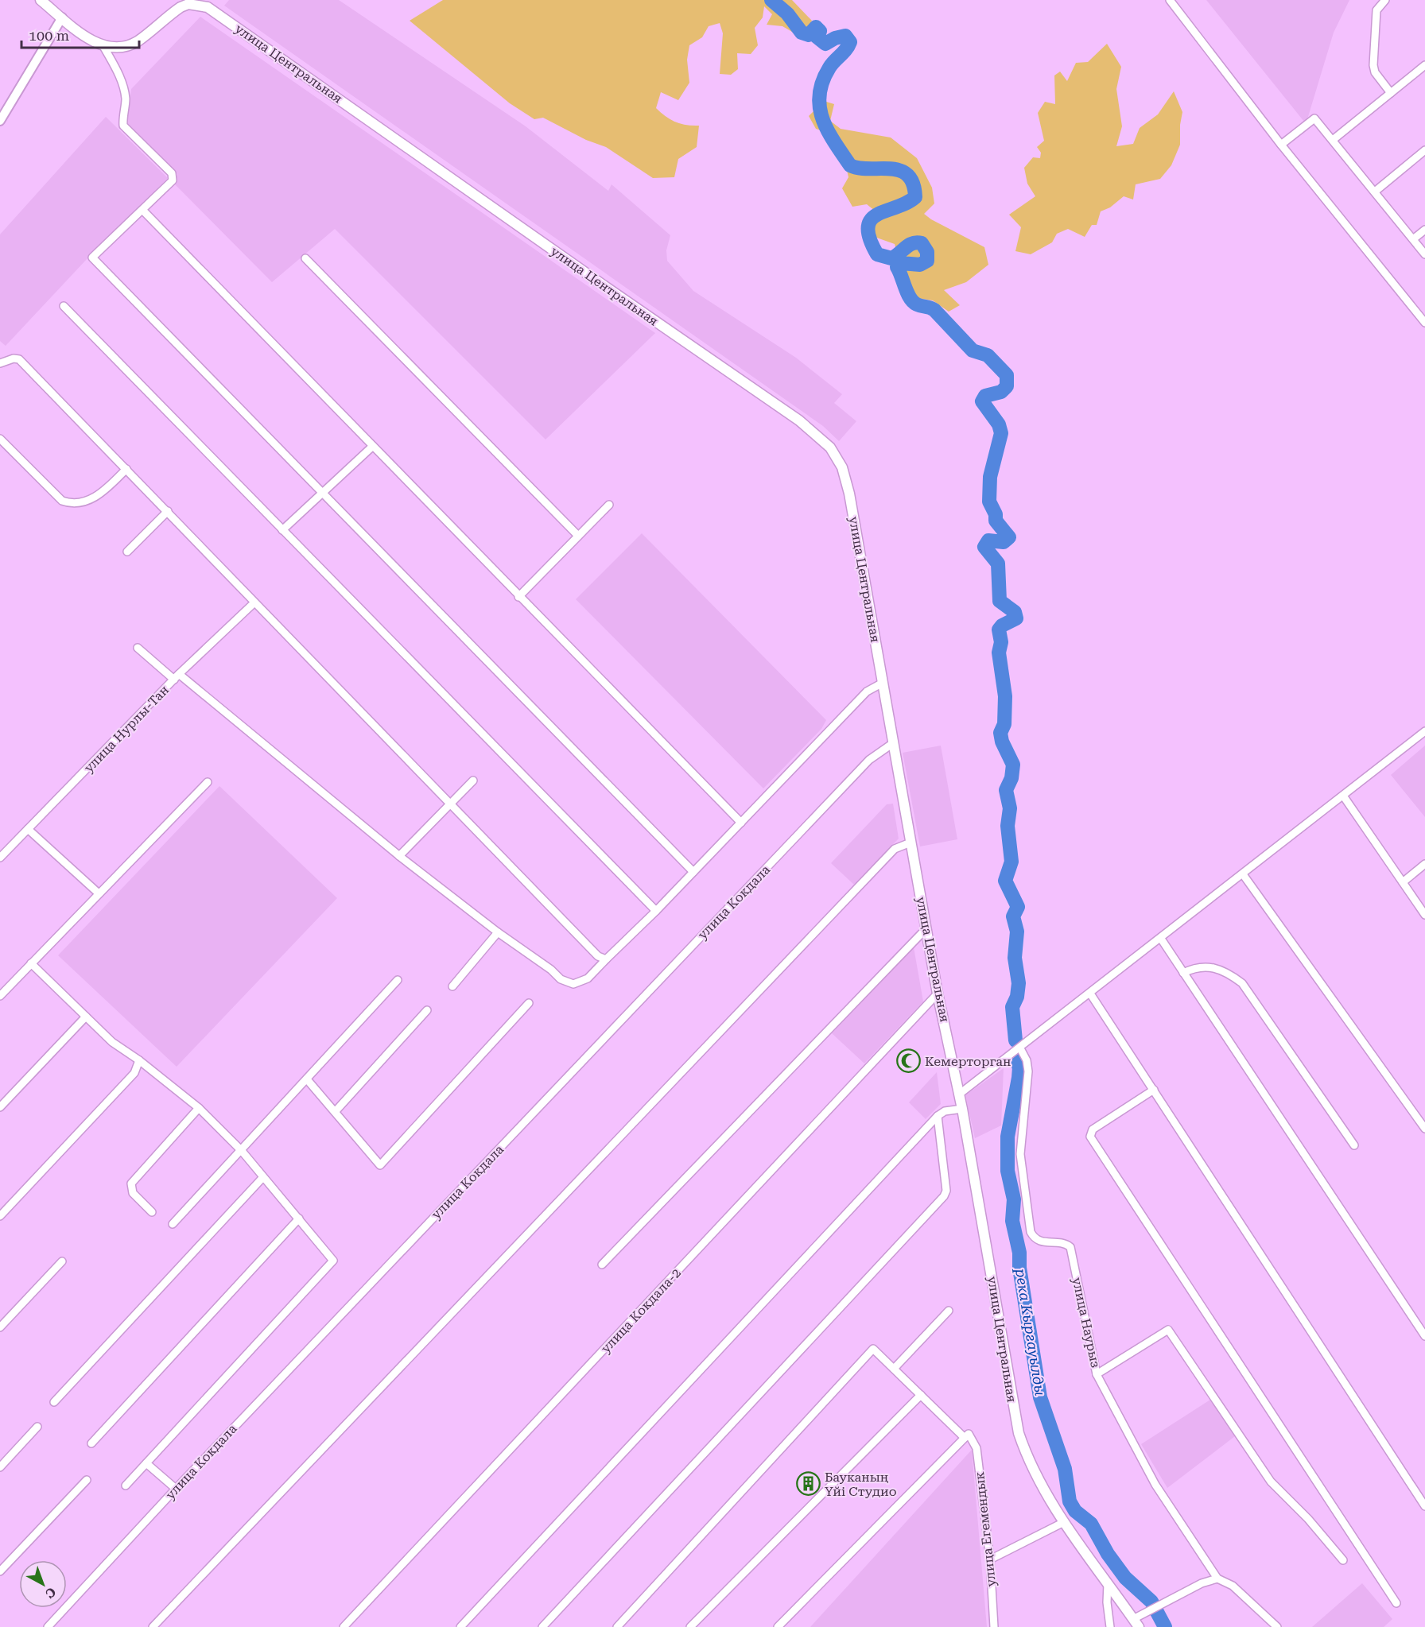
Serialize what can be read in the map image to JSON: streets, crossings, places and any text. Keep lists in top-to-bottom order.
{
  "streets": {
    "main road": ["улица Центральная"],
    "street": [
      "улица Нурлы-Тан",
      "улица Кокдала",
      "улица Кокдала-2",
      "улица Наурыз",
      "улица Егемендык"
    ]
  },
  "crossings": [
    ["улица Центральная", "улица Кокдала"],
    ["улица Центральная", "улица Кокдала-2"]
  ],
  "water": ["река Кыргауылды"],
  "places": {
    "mosque": ["Кемерторган"],
    "building": ["Бауканың Үйі Студио"]
  },
  "scale_bar": "100 m",
  "north": "bottom right"
}
